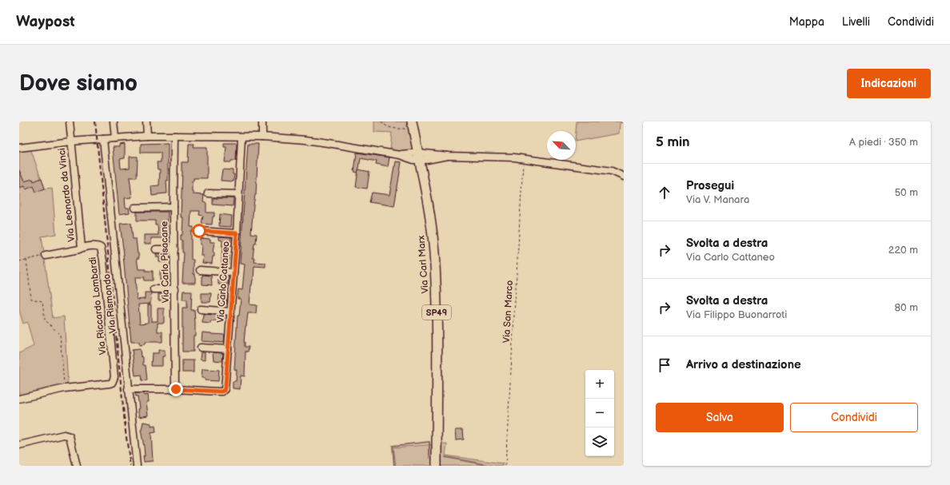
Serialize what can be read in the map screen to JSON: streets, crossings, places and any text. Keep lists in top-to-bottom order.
{
  "streets": {
    "main road": ["Via Carl Marx", "SP49"],
    "street": [
      "Via Leonardo da Vinci",
      "Via Carlo Pisacane",
      "Via Carlo Cattaneo",
      "Via Rismondo",
      "Via Riccardo Lombardi"
    ],
    "path": ["Via San Marco"]
  },
  "crossings": [
    ["Via Leonardo da Vinci", "Via Riccardo Lombardi"],
    ["Via Carlo Pisacane", "Via Carlo Cattaneo"]
  ],
  "north": "top left",
  "page": {
    "header": "Waypost",
    "nav": ["Mappa", "Livelli", "Condividi"],
    "buttons": [
      "Indicazioni",
      ["Salva", "Condividi"]
    ],
    "title": "Dove siamo",
    "heading": ["5 min", "A piedi · 350 m"],
    "list": [
      ["Prosegui", "Via V. Manara", "50 m"],
      ["Svolta a destra", "Via Carlo Cattaneo", "220 m"],
      ["Svolta a destra", "Via Filippo Buonarroti", "80 m"],
      "Arrivo a destinazione"
    ],
    "map_buttons": ["+", "−"]
  }
}
